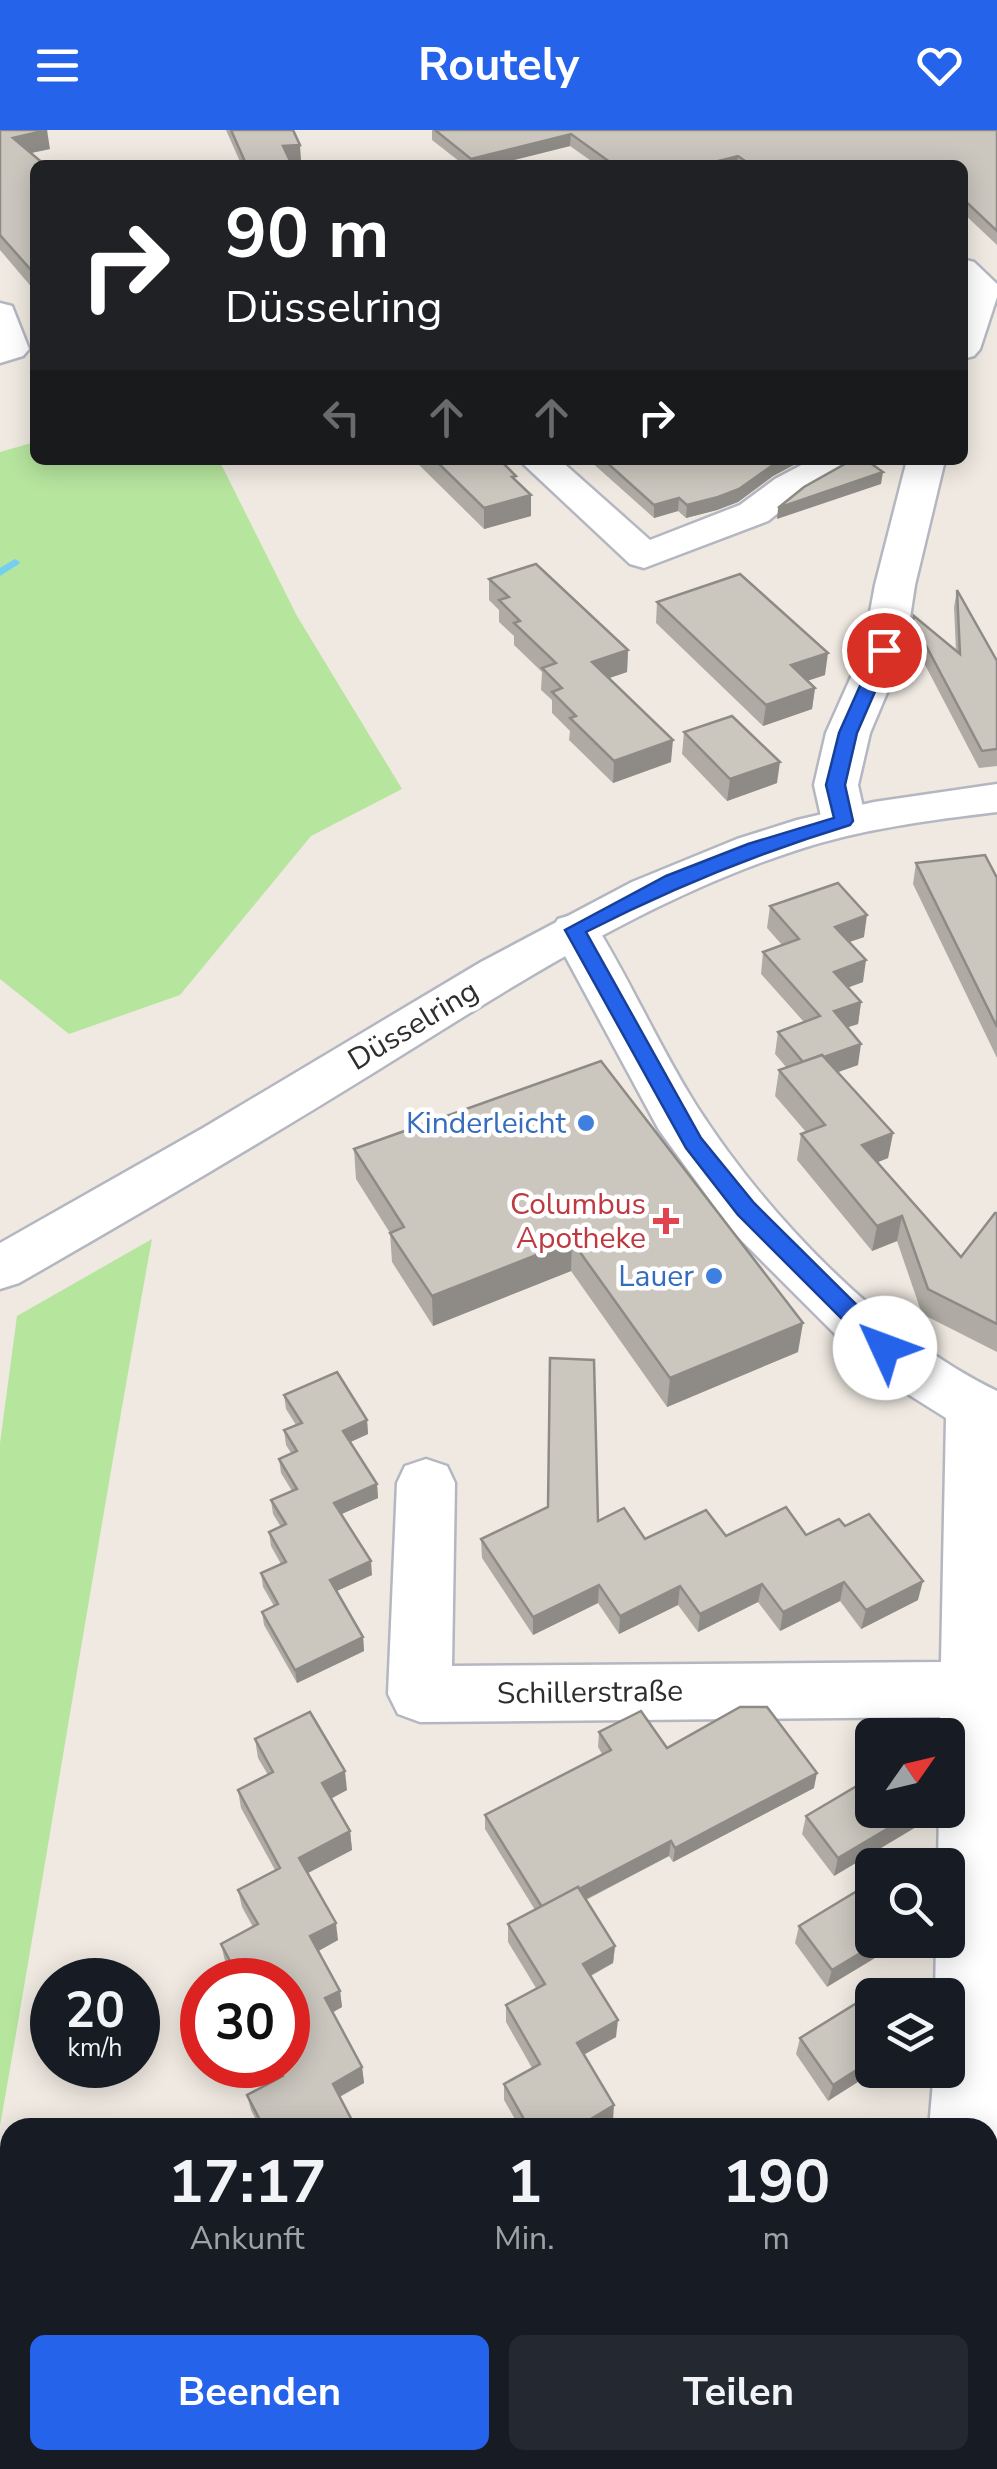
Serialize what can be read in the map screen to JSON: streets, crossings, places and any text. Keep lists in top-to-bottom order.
{
  "streets": {
    "street": ["Düsselring", "Schillerstraße"]
  },
  "places": {
    "other": ["Kinderleicht", "Lauer"],
    "health": ["Columbus Apotheke"]
  },
  "north": "top right",
  "page": {
    "header": "Routely",
    "turn": ["90 m", "Düsselring"],
    "speed": "20 km/h",
    "limit": "30",
    "eta": [
      "17:17",
      "Ankunft",
      "1",
      "Min.",
      "190",
      "m"
    ],
    "buttons": ["Beenden", "Teilen"]
  }
}
